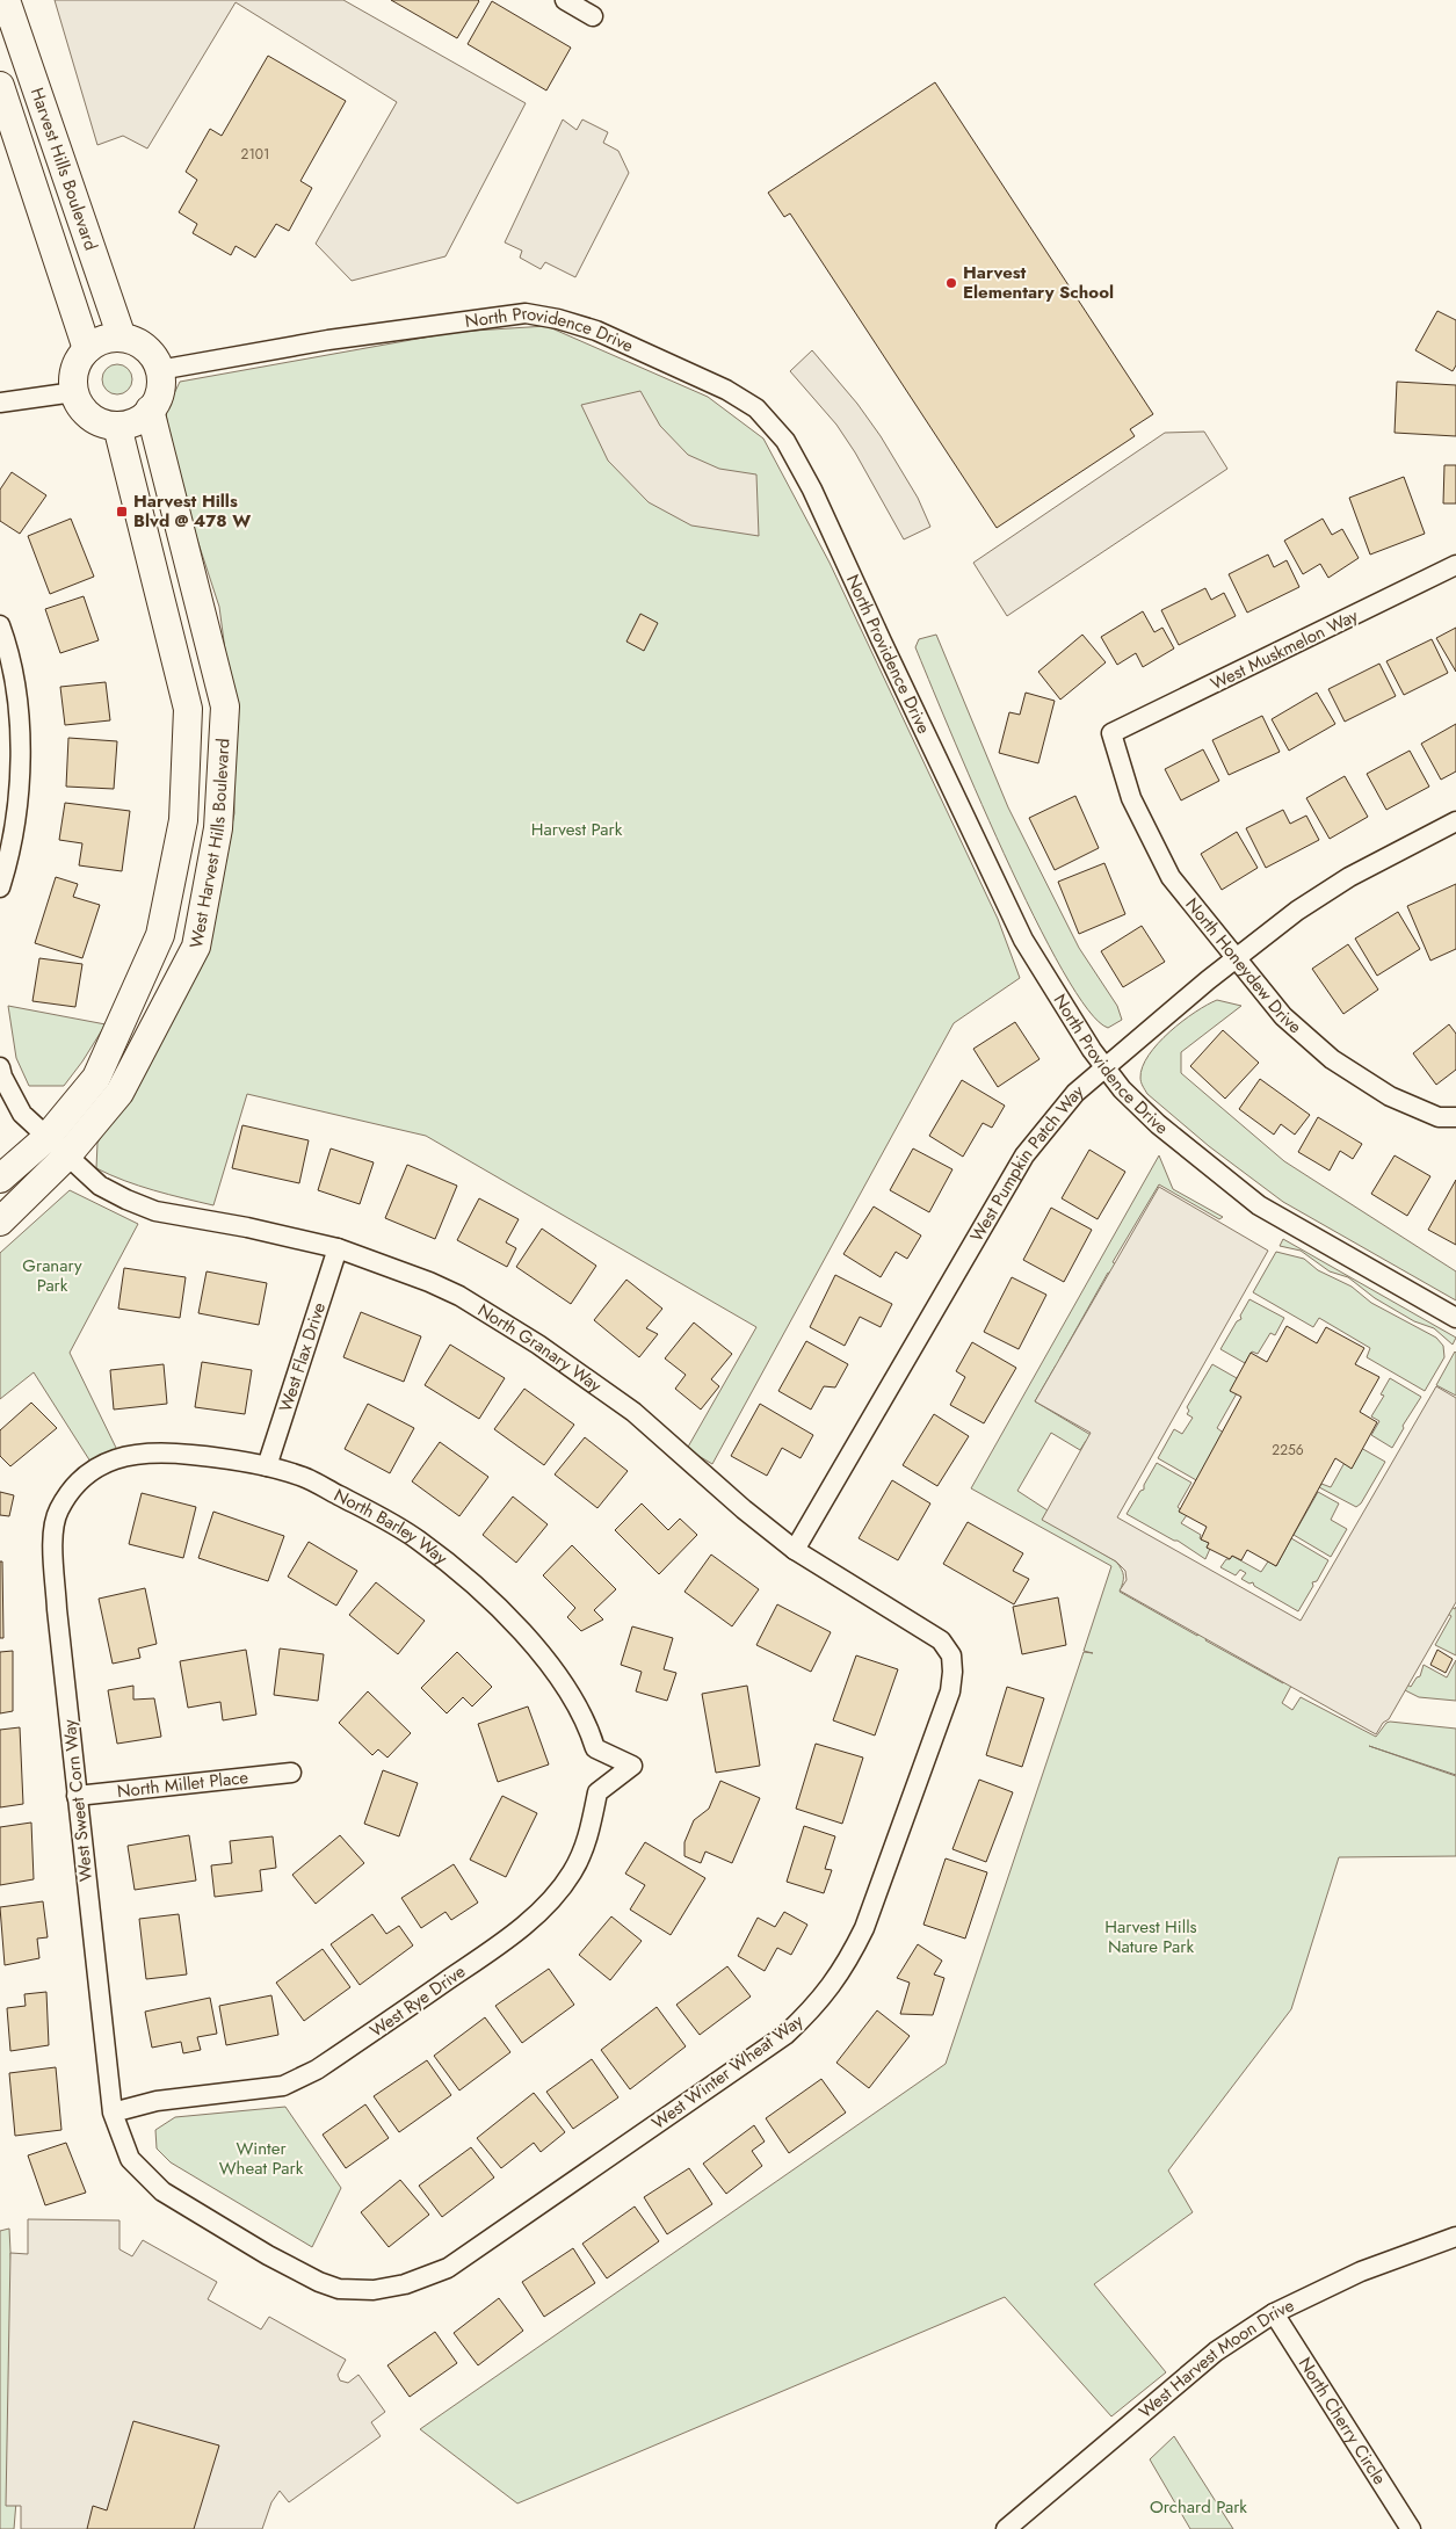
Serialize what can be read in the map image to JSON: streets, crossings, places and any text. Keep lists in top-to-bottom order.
{
  "streets": {
    "street": [
      "Harvest Hills Boulevard",
      "North Providence Drive",
      "West Muskmelon Way",
      "West Harvest Hills Boulevard",
      "North Honeydew Drive",
      "West Pumpkin Patch Way",
      "North Granary Way",
      "West Flax Drive",
      "North Barley Way",
      "North Millet Place",
      "West Sweet Corn Way",
      "West Rye Drive",
      "West Winter Wheat Way",
      "West Harvest Moon Drive",
      "North Cherry Circle"
    ]
  },
  "crossings": [
    ["Harvest Hills Boulevard", "North Providence Drive"],
    ["Harvest Hills Boulevard", "West Harvest Hills Boulevard"],
    ["North Providence Drive", "West Harvest Hills Boulevard"],
    ["North Providence Drive", "West Pumpkin Patch Way"],
    ["West Muskmelon Way", "North Honeydew Drive"],
    ["West Harvest Hills Boulevard", "North Granary Way"],
    ["North Honeydew Drive", "West Pumpkin Patch Way"],
    ["West Pumpkin Patch Way", "North Granary Way"],
    ["North Granary Way", "West Flax Drive"],
    ["North Granary Way", "West Winter Wheat Way"],
    ["West Flax Drive", "North Barley Way"],
    ["North Barley Way", "West Sweet Corn Way"],
    ["North Barley Way", "West Rye Drive"],
    ["North Millet Place", "West Sweet Corn Way"],
    ["West Sweet Corn Way", "West Rye Drive"],
    ["West Sweet Corn Way", "West Winter Wheat Way"],
    ["West Rye Drive", "West Winter Wheat Way"],
    ["West Harvest Moon Drive", "North Cherry Circle"]
  ],
  "parks": [
    "Harvest Park",
    "Granary Park",
    "Harvest Hills Nature Park",
    "Winter Wheat Park",
    "Orchard Park"
  ],
  "places": {
    "other": ["Harvest Elementary School"],
    "transit": ["Harvest Hills Blvd @ 478 W"]
  },
  "house_numbers": ["2101", "2256"]
}
